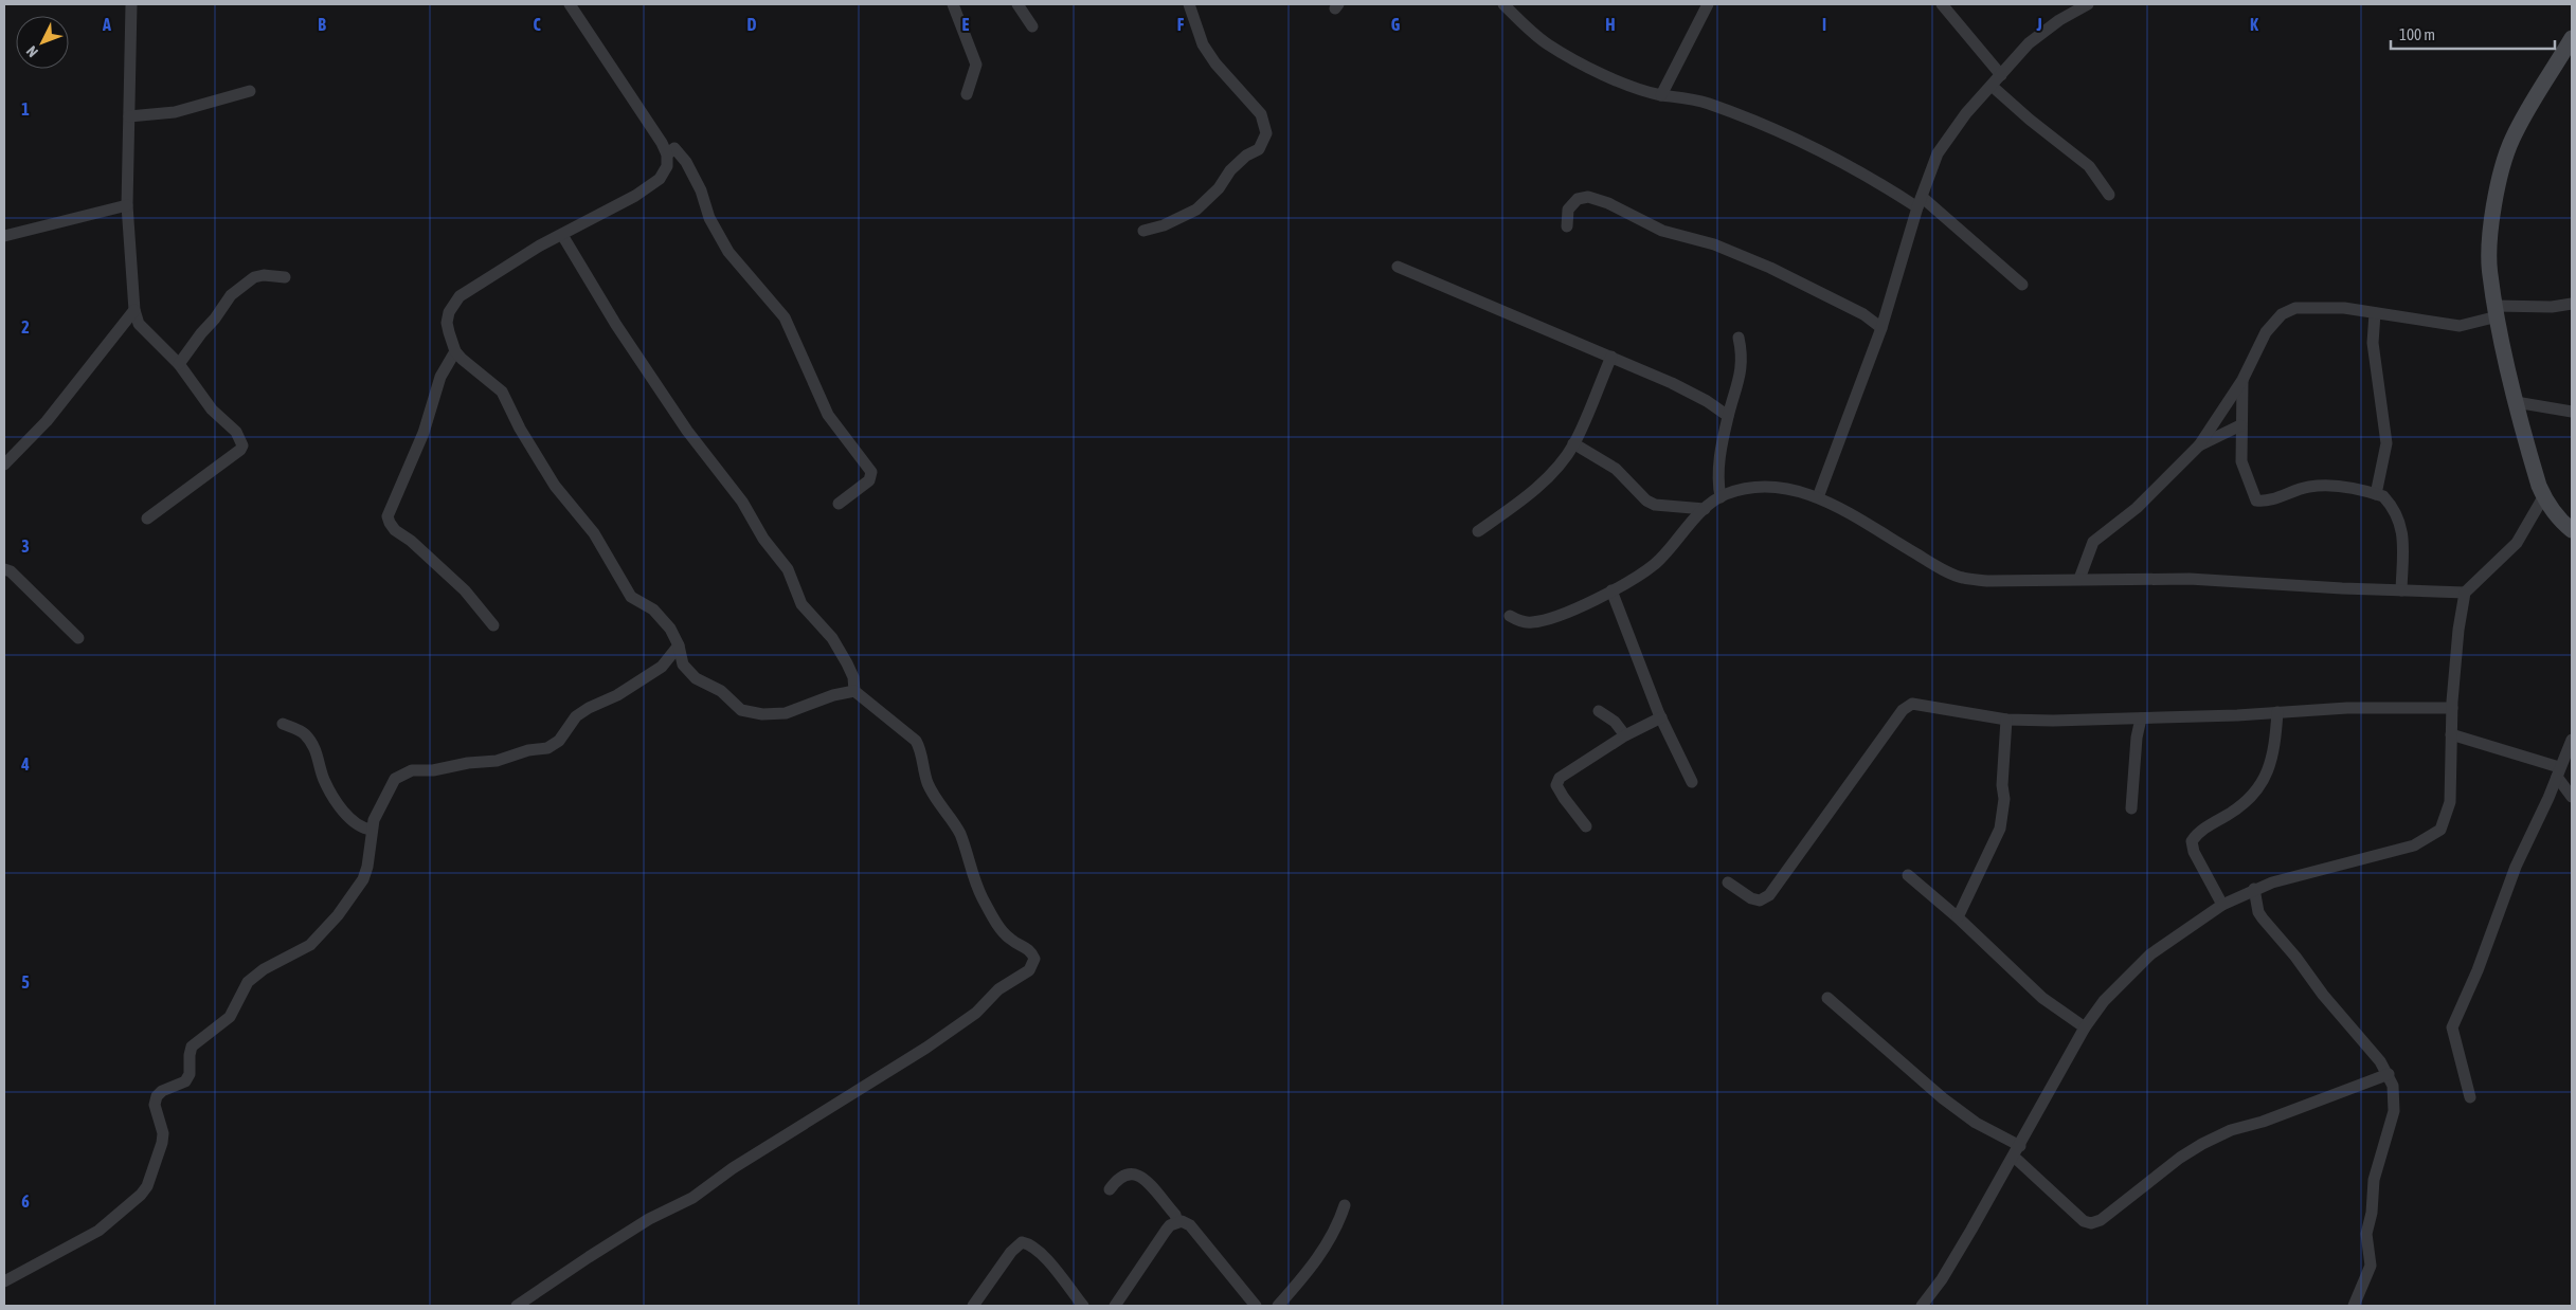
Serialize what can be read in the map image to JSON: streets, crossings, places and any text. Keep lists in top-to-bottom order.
{
  "scale_bar": "100 m",
  "north": "bottom left",
  "grid": {
    "columns": [
      "A",
      "B",
      "C",
      "D",
      "E",
      "F",
      "G",
      "H",
      "I",
      "J",
      "K"
    ],
    "rows": [
      "1",
      "2",
      "3",
      "4",
      "5",
      "6"
    ]
  }
}
